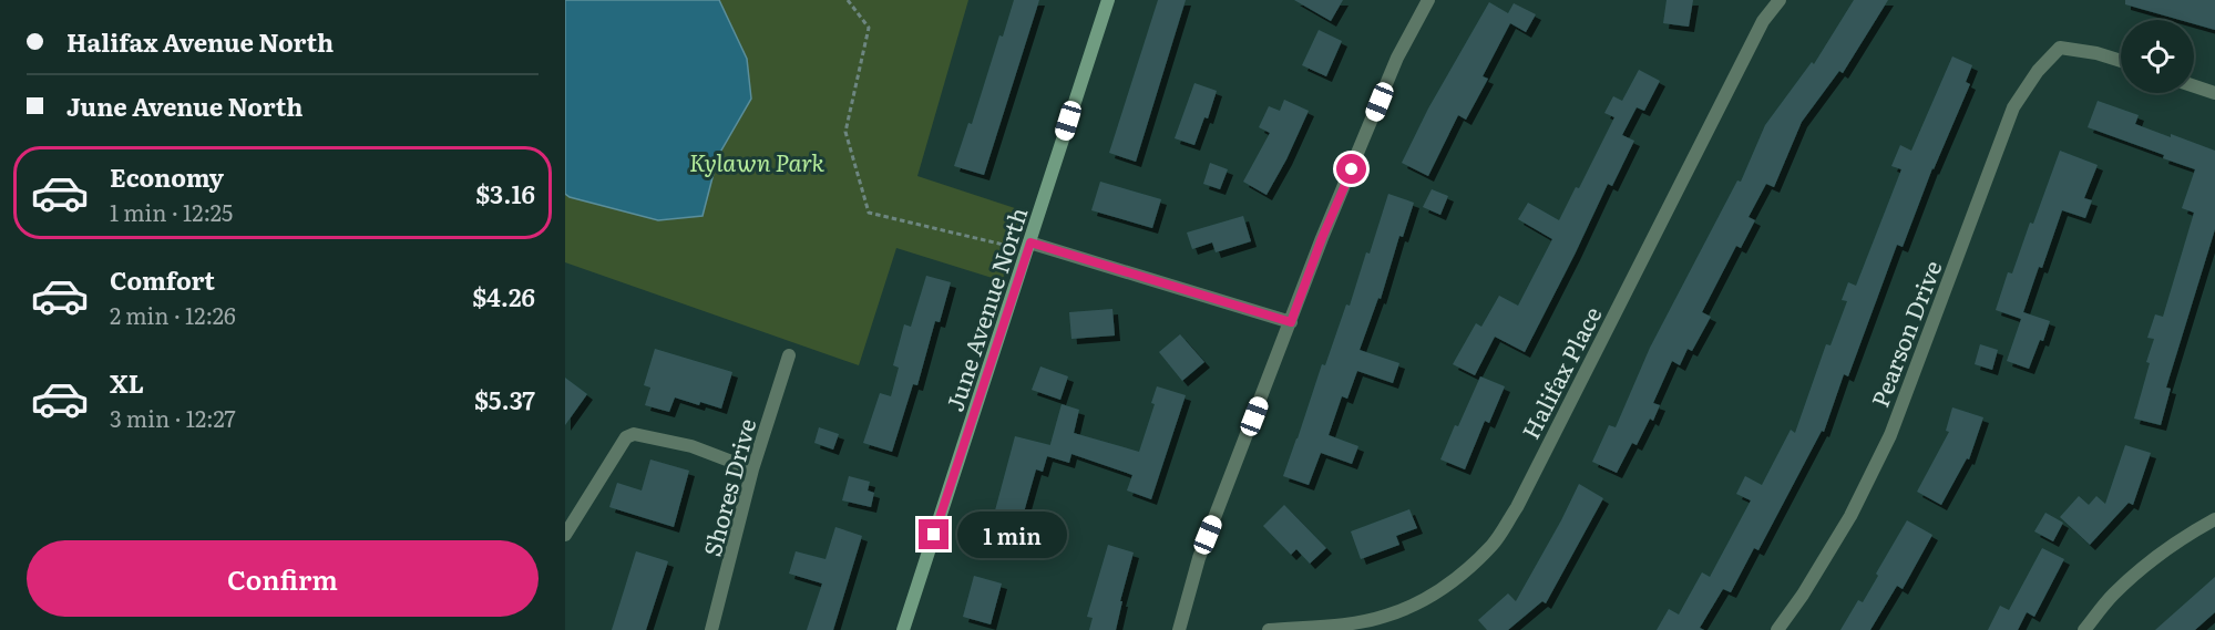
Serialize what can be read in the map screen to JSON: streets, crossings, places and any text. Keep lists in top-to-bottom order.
{
  "streets": {
    "street": [
      "June Avenue North",
      "Pearson Drive",
      "Halifax Place",
      "Shores Drive"
    ]
  },
  "parks": ["Kylawn Park"],
  "page": {
    "banner": ["Halifax Avenue North", "June Avenue North"],
    "list": [
      {
        "name": "Economy",
        "note": "1 min · 12:25",
        "value": "$3.16"
      },
      {
        "name": "Comfort",
        "note": "2 min · 12:26",
        "value": "$4.26"
      },
      {
        "name": "XL",
        "note": "3 min · 12:27",
        "value": "$5.37"
      }
    ],
    "bubble": "1 min",
    "buttons": "Confirm"
  }
}
